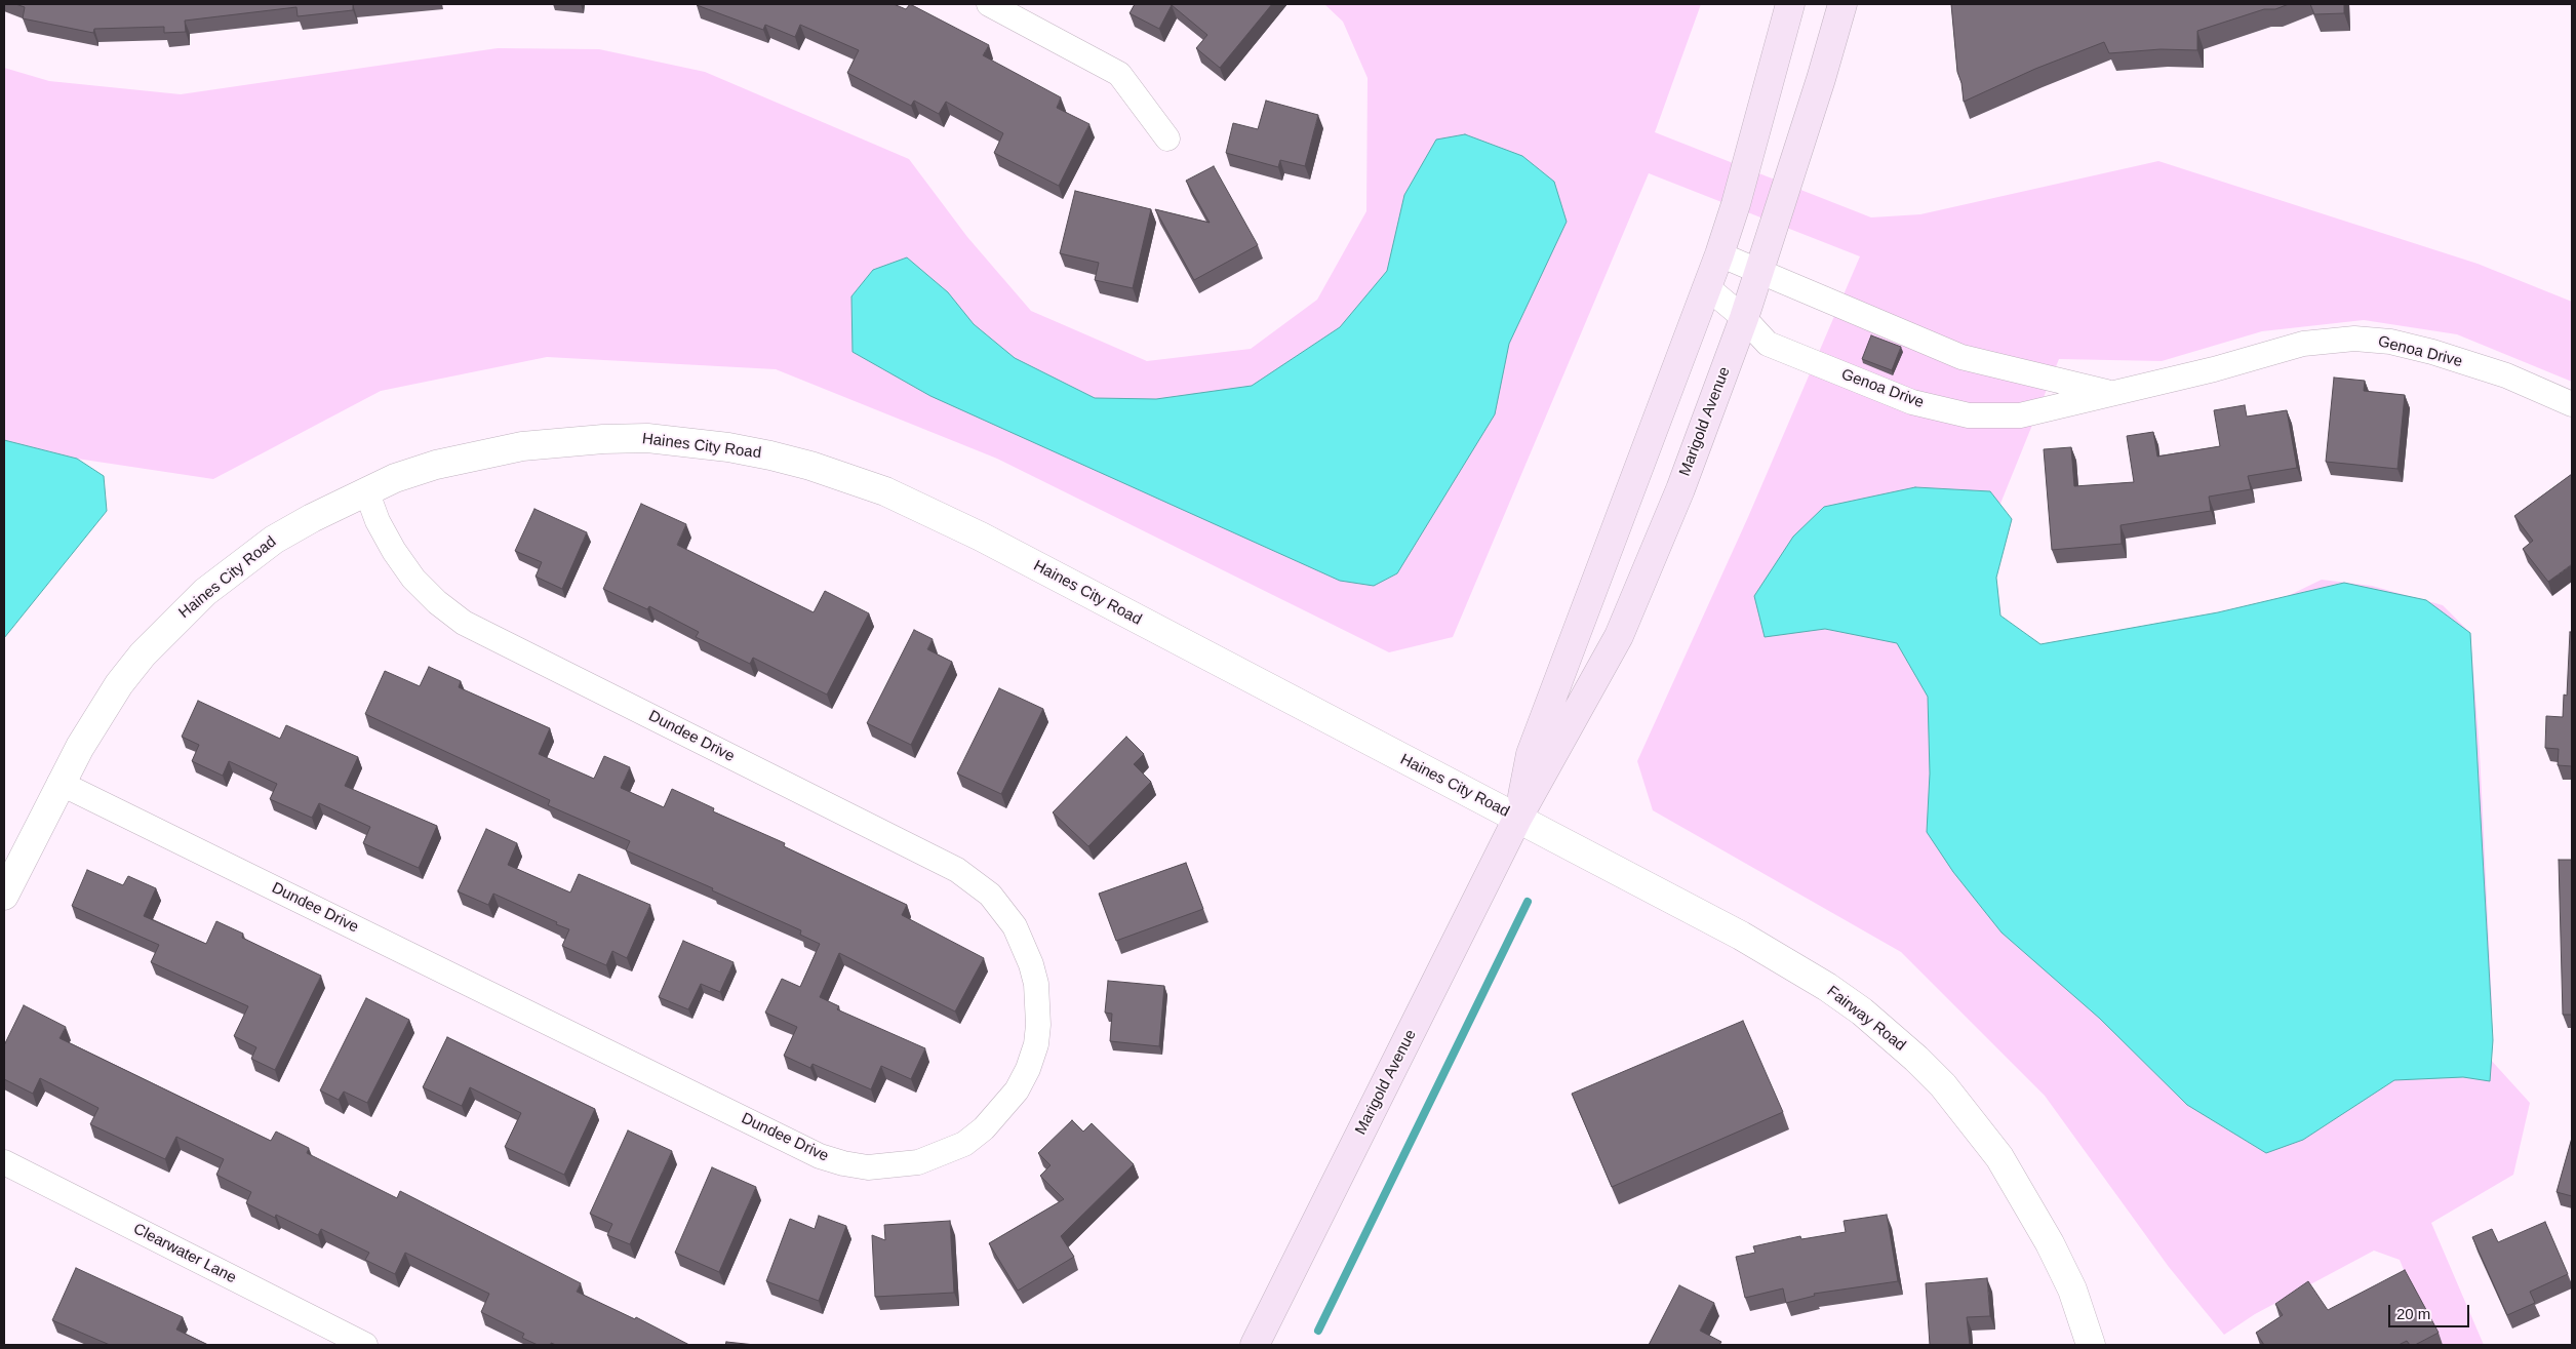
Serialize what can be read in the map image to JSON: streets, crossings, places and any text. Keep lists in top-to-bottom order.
{
  "streets": {
    "main road": ["Marigold Avenue"],
    "street": [
      "Genoa Drive",
      "Haines City Road",
      "Dundee Drive",
      "Fairway Road",
      "Clearwater Lane"
    ]
  },
  "crossings": [
    ["Genoa Drive", "Marigold Avenue"],
    ["Marigold Avenue", "Haines City Road"],
    ["Marigold Avenue", "Fairway Road"],
    ["Haines City Road", "Dundee Drive"],
    ["Haines City Road", "Fairway Road"]
  ],
  "scale_bar": "20 m"
}
